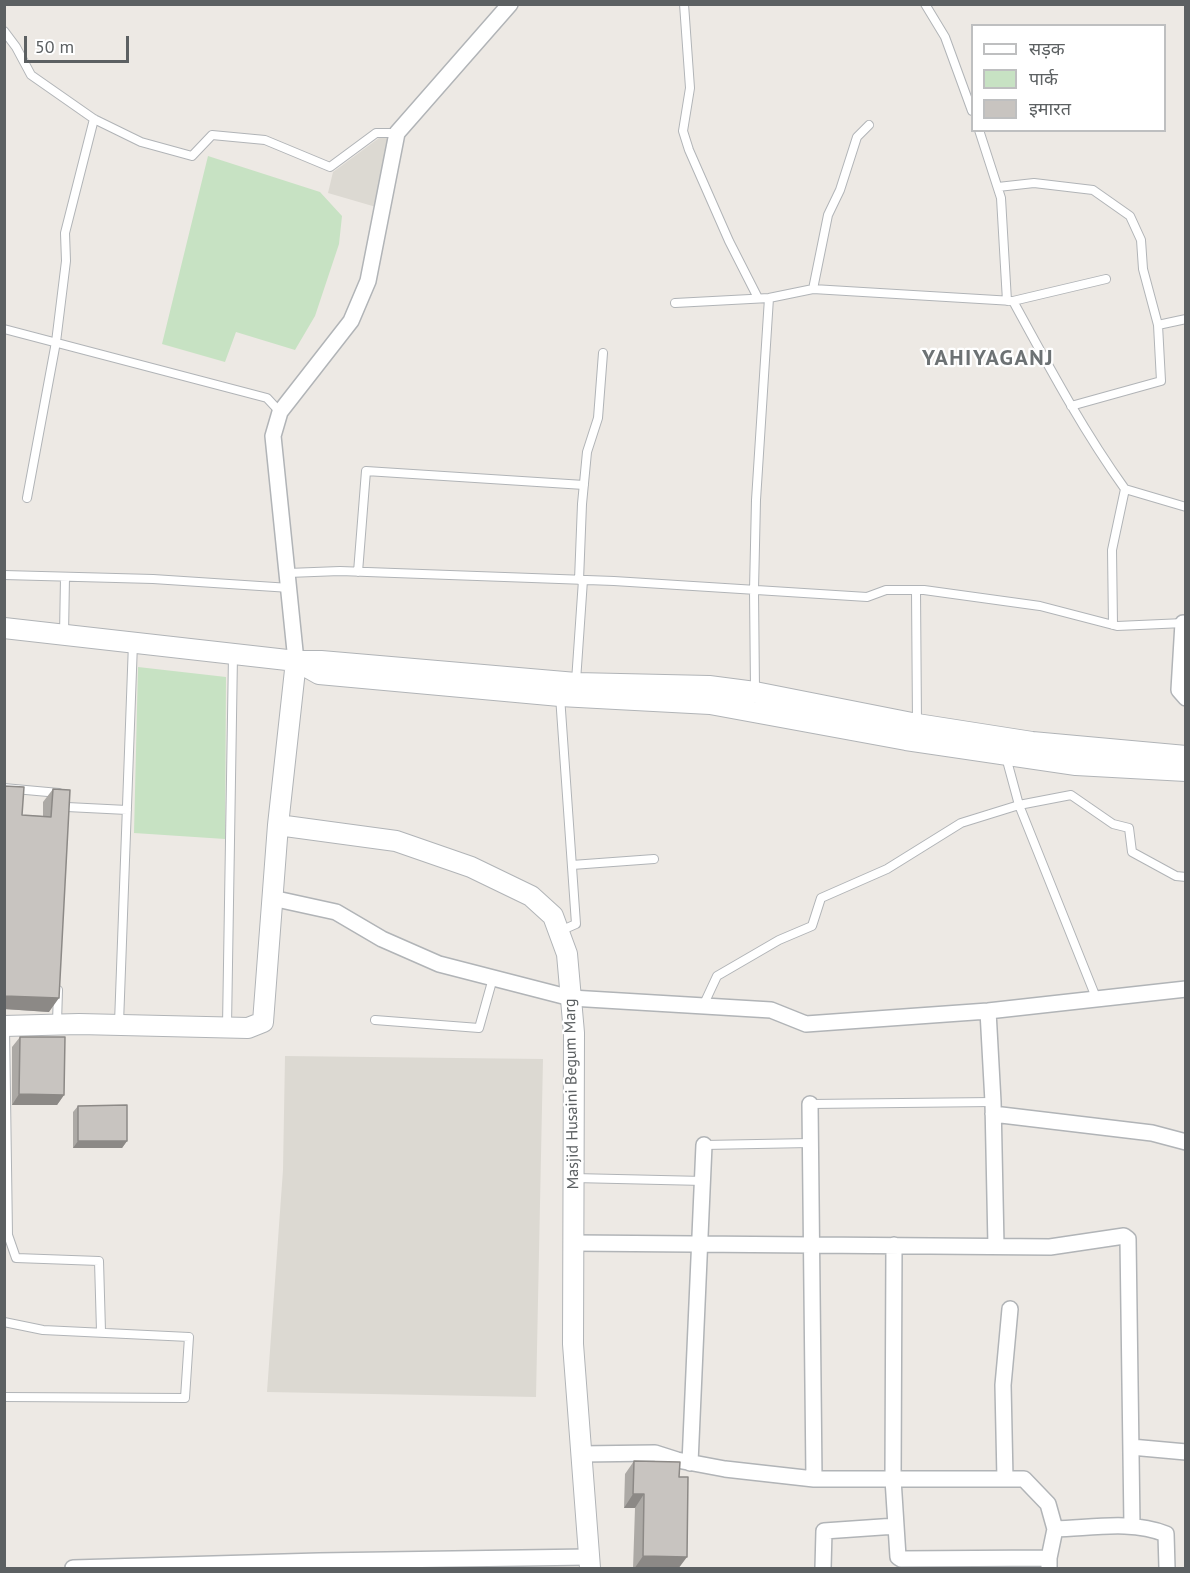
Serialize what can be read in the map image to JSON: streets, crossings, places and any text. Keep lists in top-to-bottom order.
{
  "streets": {
    "street": ["Masjid Husaini Begum Marg"]
  },
  "districts": ["YAHIYAGANJ"],
  "legend": ["सड़क", "पार्क", "इमारत"],
  "scale_bar": "50 m"
}
